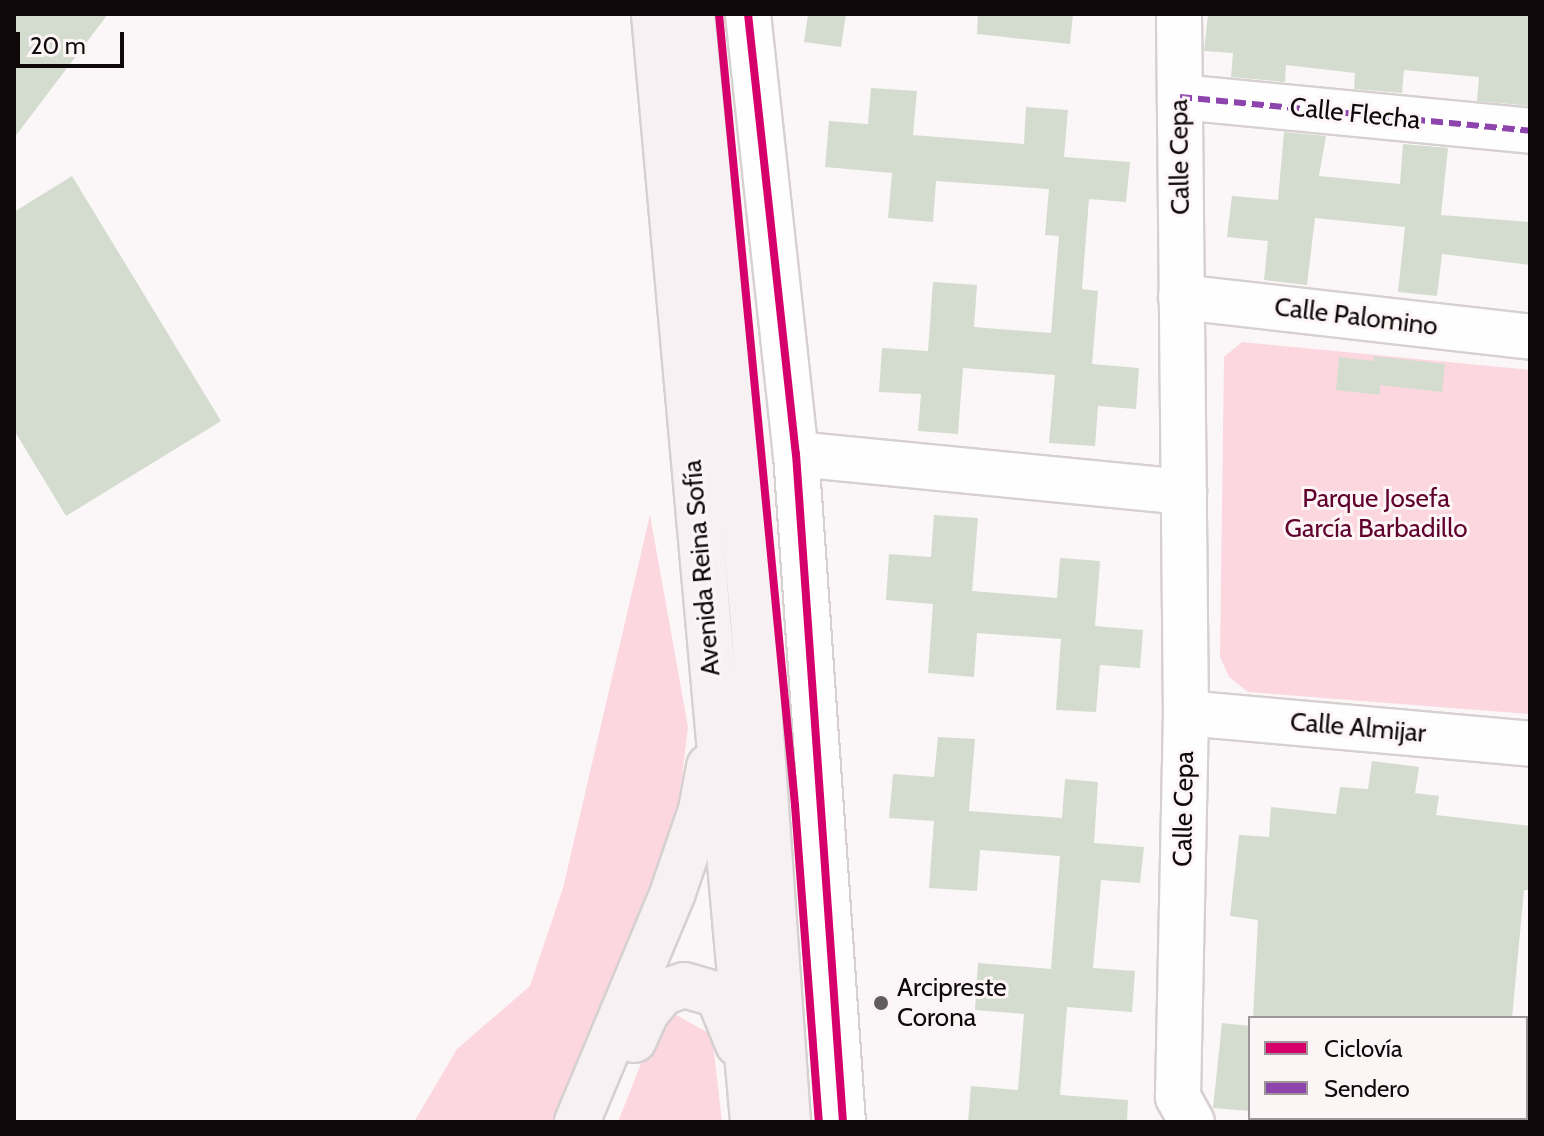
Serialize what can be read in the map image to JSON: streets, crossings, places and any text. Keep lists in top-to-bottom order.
{
  "streets": {
    "main road": ["Avenida Reina Sofía"],
    "street": [
      "Calle Flecha",
      "Calle Cepa",
      "Calle Palomino",
      "Calle Almijar"
    ]
  },
  "crossings": [
    ["Calle Flecha", "Calle Cepa"],
    ["Calle Cepa", "Calle Palomino"],
    ["Calle Cepa", "Calle Almijar"]
  ],
  "parks": ["Parque Josefa García Barbadillo"],
  "places": ["Arcipreste Corona"],
  "legend": ["Ciclovía", "Sendero"],
  "scale_bar": "20 m"
}
